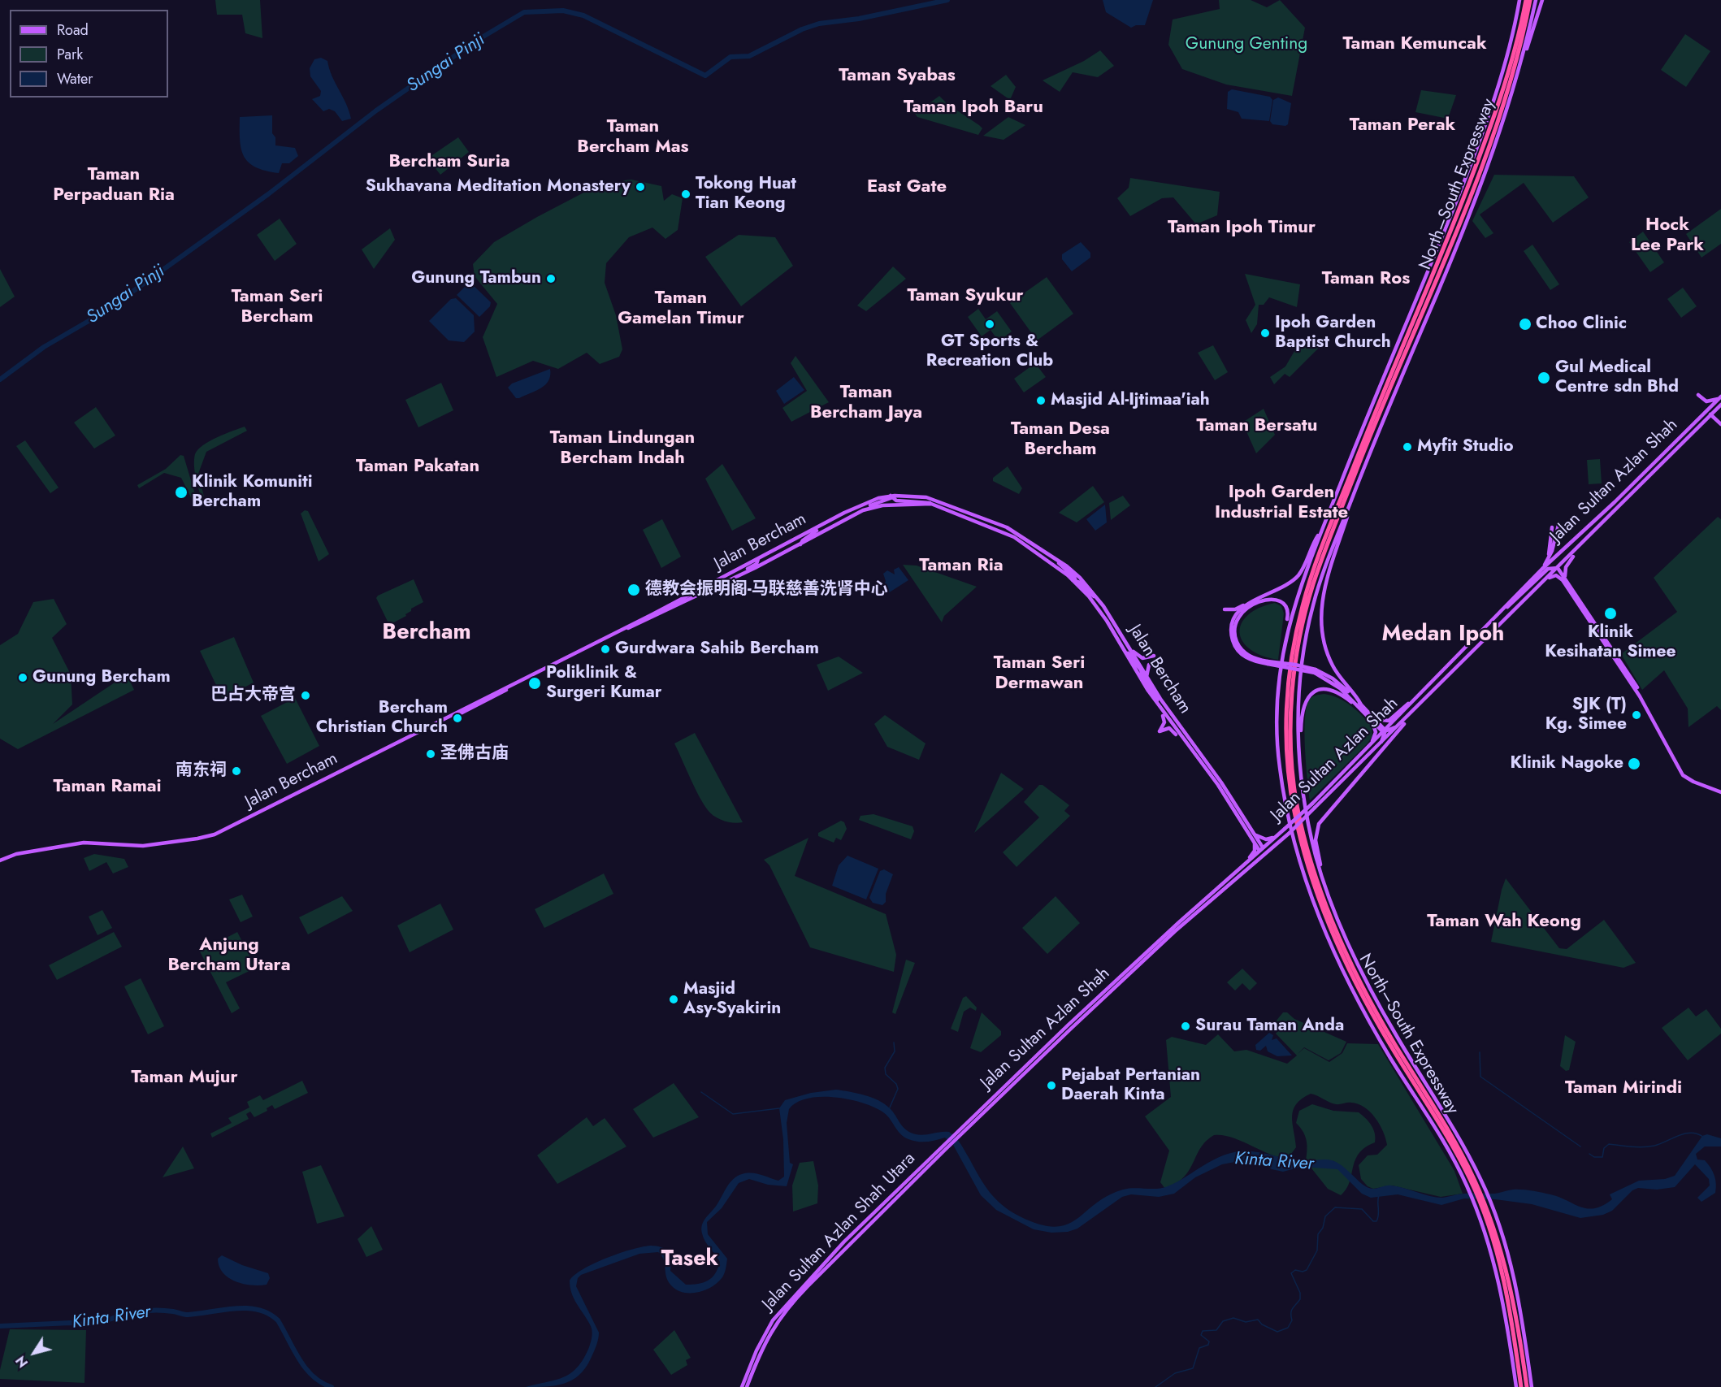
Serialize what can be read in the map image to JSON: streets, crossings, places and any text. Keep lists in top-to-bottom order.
{
  "streets": {
    "highway": ["North–South Expressway"],
    "main road": ["Jalan Sultan Azlan Shah", "Jalan Bercham", "Jalan Sultan Azlan Shah Utara"]
  },
  "crossings": [
    ["Jalan Sultan Azlan Shah", "Jalan Bercham"],
    ["Jalan Sultan Azlan Shah", "Jalan Sultan Azlan Shah Utara"]
  ],
  "districts": [
    "Taman Kemuncak",
    "Taman Syabas",
    "Taman Ipoh Baru",
    "Taman Perak",
    "Taman Bercham Mas",
    "Bercham Suria",
    "Taman Perpaduan Ria",
    "East Gate",
    "Hock Lee Park",
    "Taman Ipoh Timur",
    "Taman Ros",
    "Taman Syukur",
    "Taman Seri Bercham",
    "Taman Gamelan Timur",
    "Taman Bercham Jaya",
    "Taman Bersatu",
    "Taman Desa Bercham",
    "Taman Lindungan Bercham Indah",
    "Taman Pakatan",
    "Ipoh Garden Industrial Estate",
    "Taman Ria",
    "Bercham",
    "Medan Ipoh",
    "Taman Seri Dermawan",
    "Taman Ramai",
    "Taman Wah Keong",
    "Anjung Bercham Utara",
    "Taman Mujur",
    "Taman Mirindi",
    "Tasek"
  ],
  "water": ["Sungai Pinji", "Kinta River"],
  "parks": ["Gunung Genting"],
  "places": [
    "Sukhavana Meditation Monastery",
    "Tokong Huat Tian Keong",
    "Gunung Tambun",
    "GT Sports & Recreation Club",
    "Choo Clinic",
    "Ipoh Garden Baptist Church",
    "Gul Medical Centre sdn Bhd",
    "Masjid Al-Ijtimaa'iah",
    "Myfit Studio",
    "Klinik Komuniti Bercham",
    "德教会振明阁-马联慈善洗肾中心",
    "Klinik Kesihatan Simee",
    "Gurdwara Sahib Bercham",
    "Gunung Bercham",
    "Poliklinik & Surgeri Kumar",
    "巴占大帝宫",
    "SJK (T) Kg. Simee",
    "Bercham Christian Church",
    "圣佛古庙",
    "Klinik Nagoke",
    "南东祠",
    "Masjid Asy-Syakirin",
    "Surau Taman Anda",
    "Pejabat Pertanian Daerah Kinta"
  ],
  "legend": ["Road", "Park", "Water"],
  "north": "bottom left"
}
